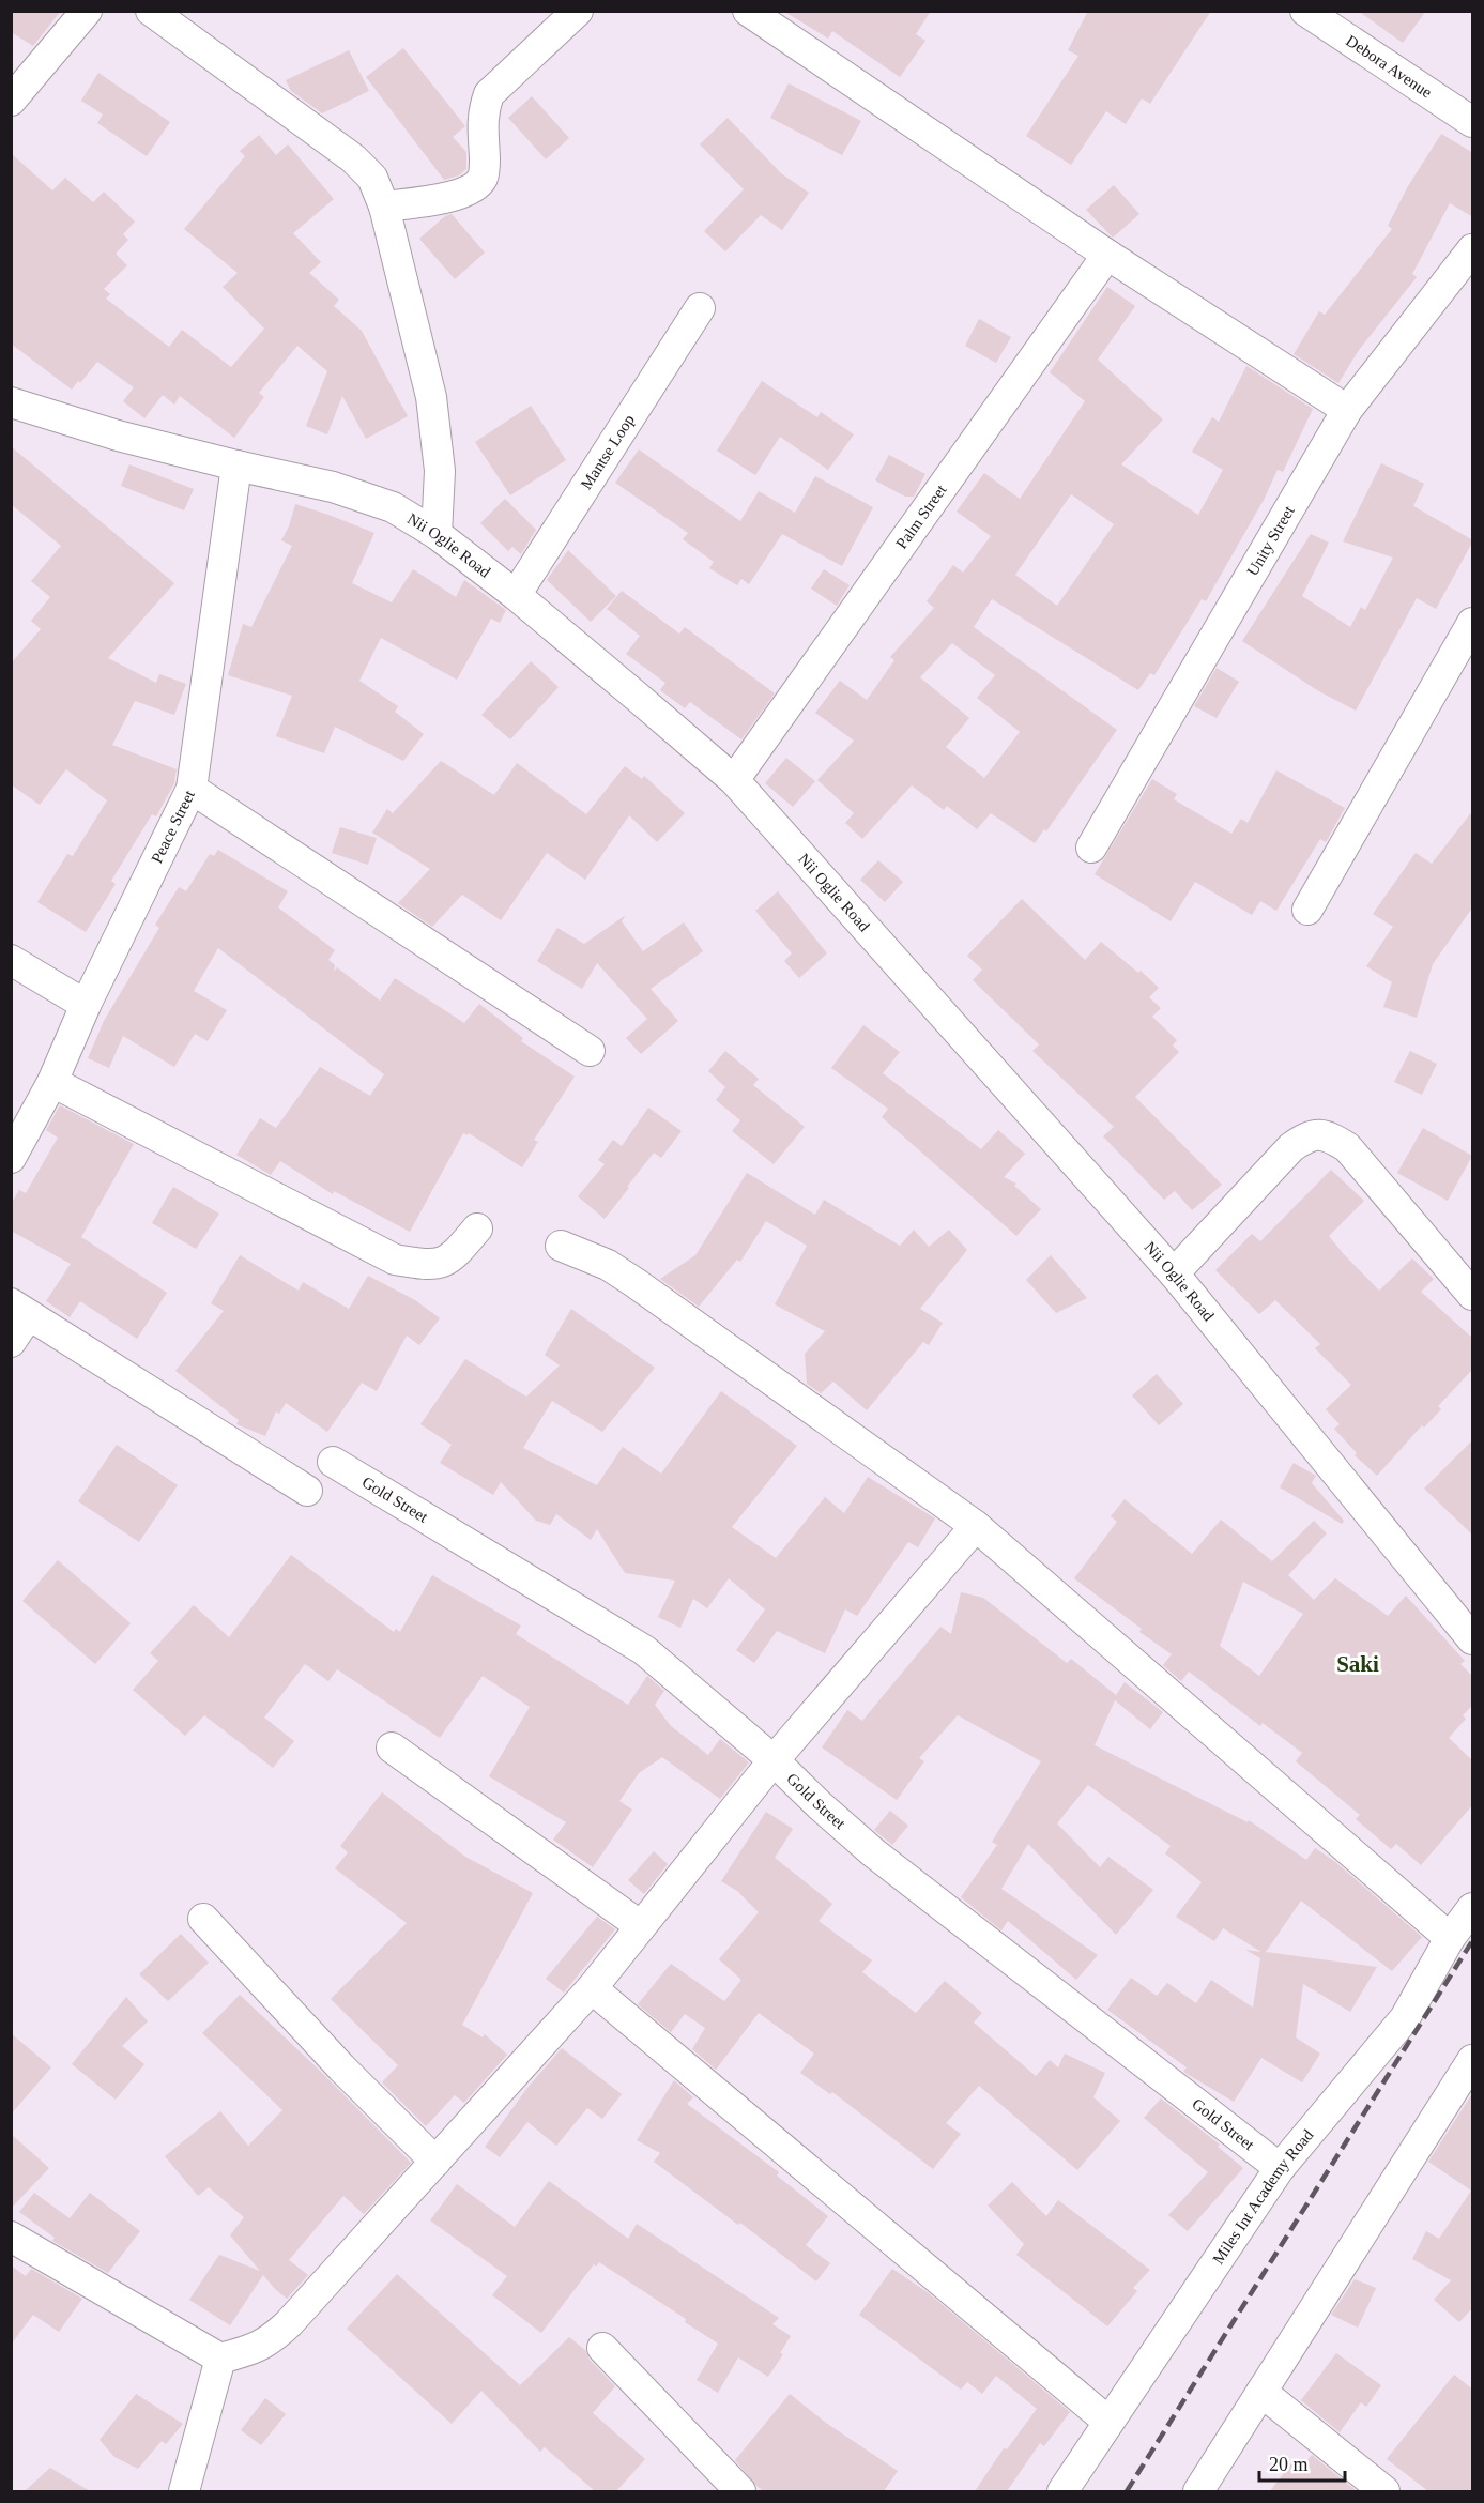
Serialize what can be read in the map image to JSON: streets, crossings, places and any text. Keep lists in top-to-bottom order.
{
  "streets": {
    "street": [
      "Debora Avenue",
      "Mantse Loop",
      "Palm Street",
      "Unity Street",
      "Nii Oglie Road",
      "Peace Street",
      "Gold Street",
      "Miles Int Academy Road"
    ]
  },
  "crossings": [
    ["Mantse Loop", "Nii Oglie Road"],
    ["Palm Street", "Nii Oglie Road"],
    ["Nii Oglie Road", "Peace Street"],
    ["Gold Street", "Miles Int Academy Road"]
  ],
  "districts": ["Saki"],
  "scale_bar": "20 m"
}
